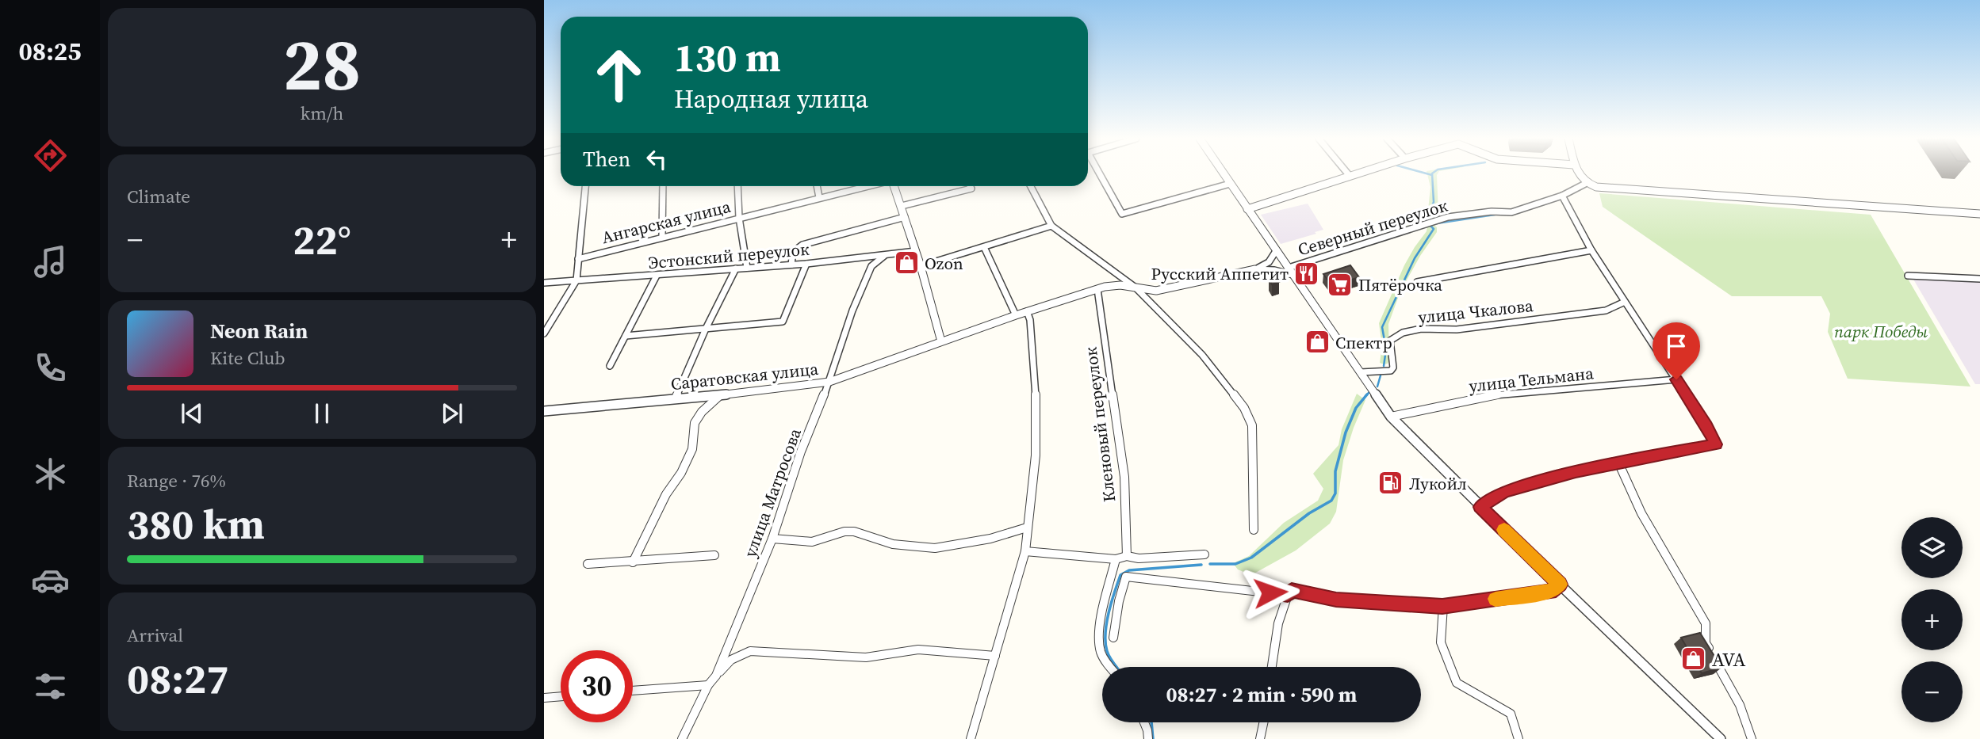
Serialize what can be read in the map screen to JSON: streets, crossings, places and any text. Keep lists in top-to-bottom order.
{
  "streets": {
    "street": [
      "Ангарская улица",
      "Северный переулок",
      "Эстонский переулок",
      "улица Чкалова",
      "Саратовская улица",
      "улица Тельмана",
      "Кленовый переулок",
      "улица Матросова"
    ]
  },
  "crossings": [
    ["Эстонский переулок", "улица Матросова"],
    ["Саратовская улица", "Кленовый переулок"],
    ["Саратовская улица", "улица Матросова"]
  ],
  "parks": ["парк Победы"],
  "places": {
    "shop": ["Ozon", "Спектр", "AVA"],
    "restaurant": ["Русский Аппетит"],
    "supermarket": ["Пятёрочка"],
    "fuel station": ["Лукойл"]
  },
  "page": {
    "tabs": "08:25",
    "tile": [
      ["28", "km/h"],
      "Climate",
      ["Range · 76%", "380 km"],
      ["Arrival", "08:27"]
    ],
    "turn": ["130 m", "Народная улица"],
    "then": "Then",
    "heat": ["−", "22°", "+"],
    "song": ["Neon Rain", "Kite Club"],
    "map_buttons": ["+", "−"],
    "limit": "30",
    "trip": "08:27 · 2 min · 590 m"
  }
}
